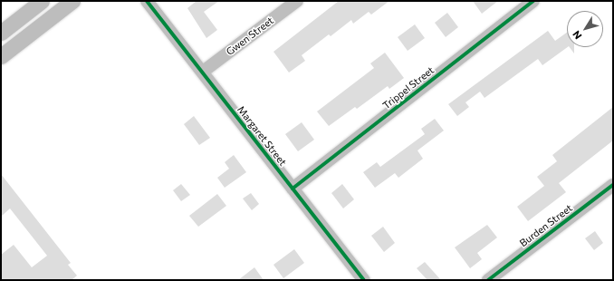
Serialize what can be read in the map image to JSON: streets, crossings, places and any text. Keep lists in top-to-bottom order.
{
  "streets": {
    "street": [
      "Gwen Street",
      "Trippel Street",
      "Margaret Street",
      "Burden Street"
    ]
  },
  "crossings": [
    ["Gwen Street", "Margaret Street"],
    ["Trippel Street", "Margaret Street"]
  ],
  "north": "bottom left"
}
